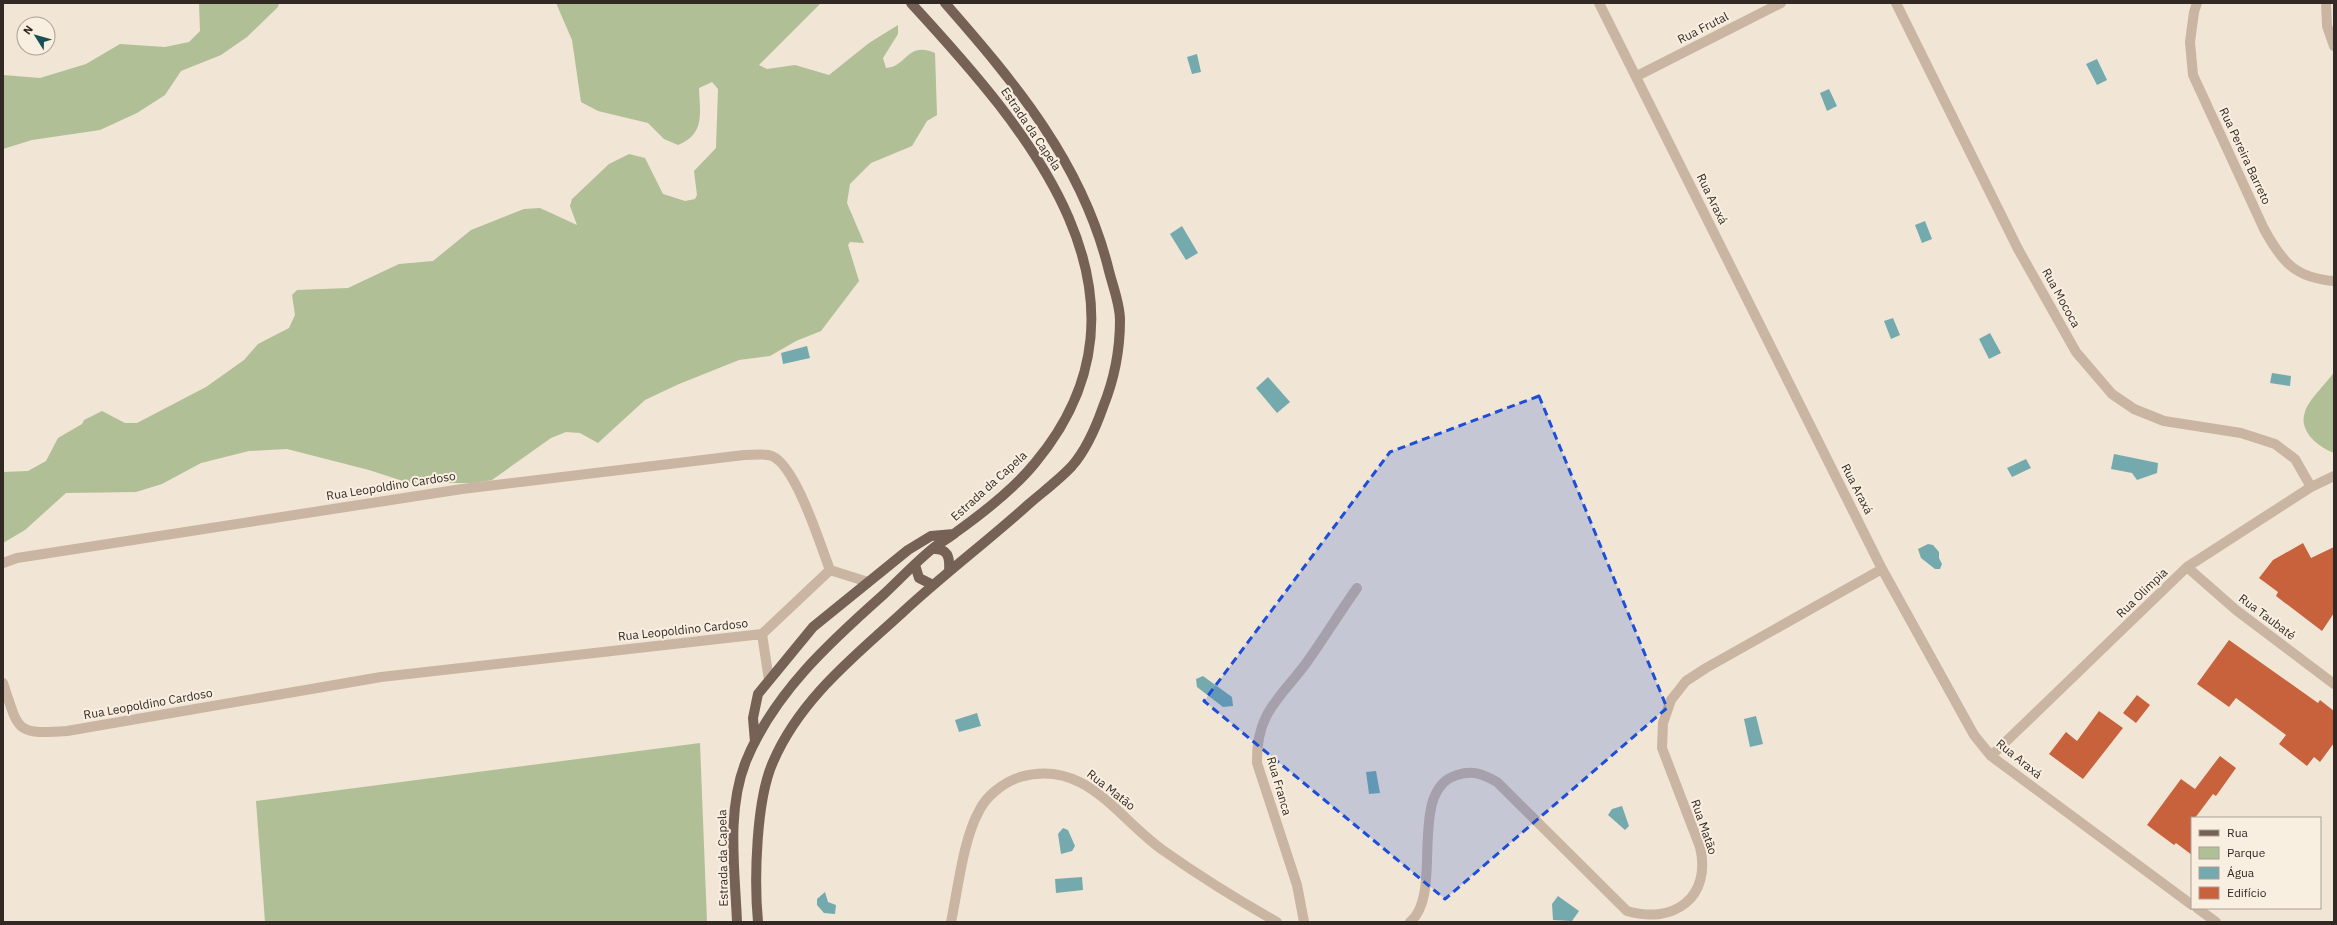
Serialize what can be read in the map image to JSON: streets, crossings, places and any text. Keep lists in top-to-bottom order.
{
  "streets": {
    "main road": ["Estrada da Capela"],
    "street": [
      "Rua Frutal",
      "Rua Pereira Barreto",
      "Rua Araxá",
      "Rua Mococa",
      "Rua Leopoldino Cardoso",
      "Rua Olimpia",
      "Rua Taubaté",
      "Rua Franca",
      "Rua Matão"
    ]
  },
  "crossings": [
    ["Rua Frutal", "Rua Araxá"],
    ["Rua Araxá", "Rua Olimpia"],
    ["Rua Araxá", "Rua Matão"],
    ["Rua Mococa", "Rua Olimpia"],
    ["Rua Olimpia", "Rua Taubaté"]
  ],
  "legend": [
    "Rua",
    "Parque",
    "Água",
    "Edifício"
  ],
  "north": "top left"
}
